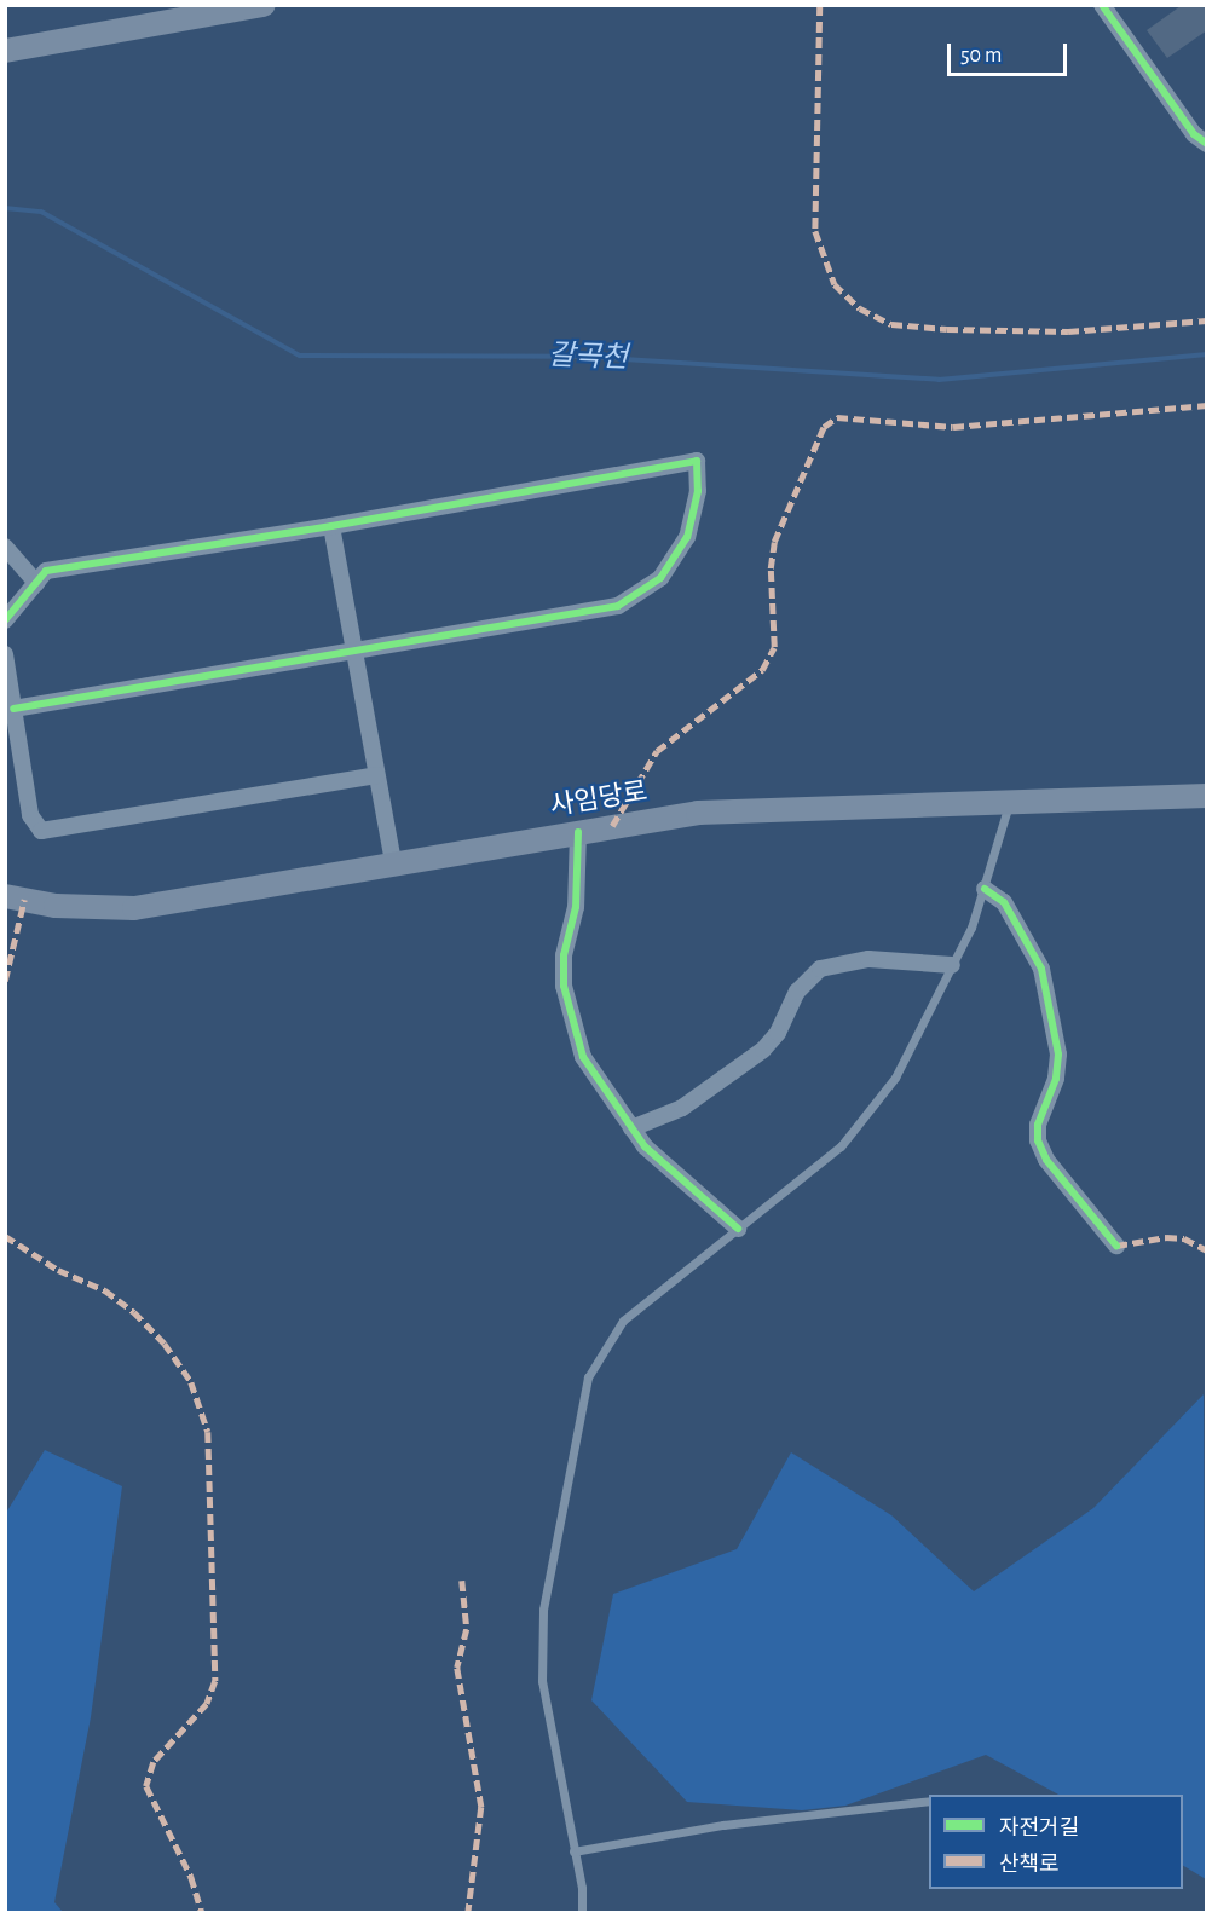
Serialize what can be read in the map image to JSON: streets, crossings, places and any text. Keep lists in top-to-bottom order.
{
  "streets": {
    "main road": ["사임당로"]
  },
  "water": ["갈곡천"],
  "legend": ["자전거길", "산책로"],
  "scale_bar": "50 m"
}
